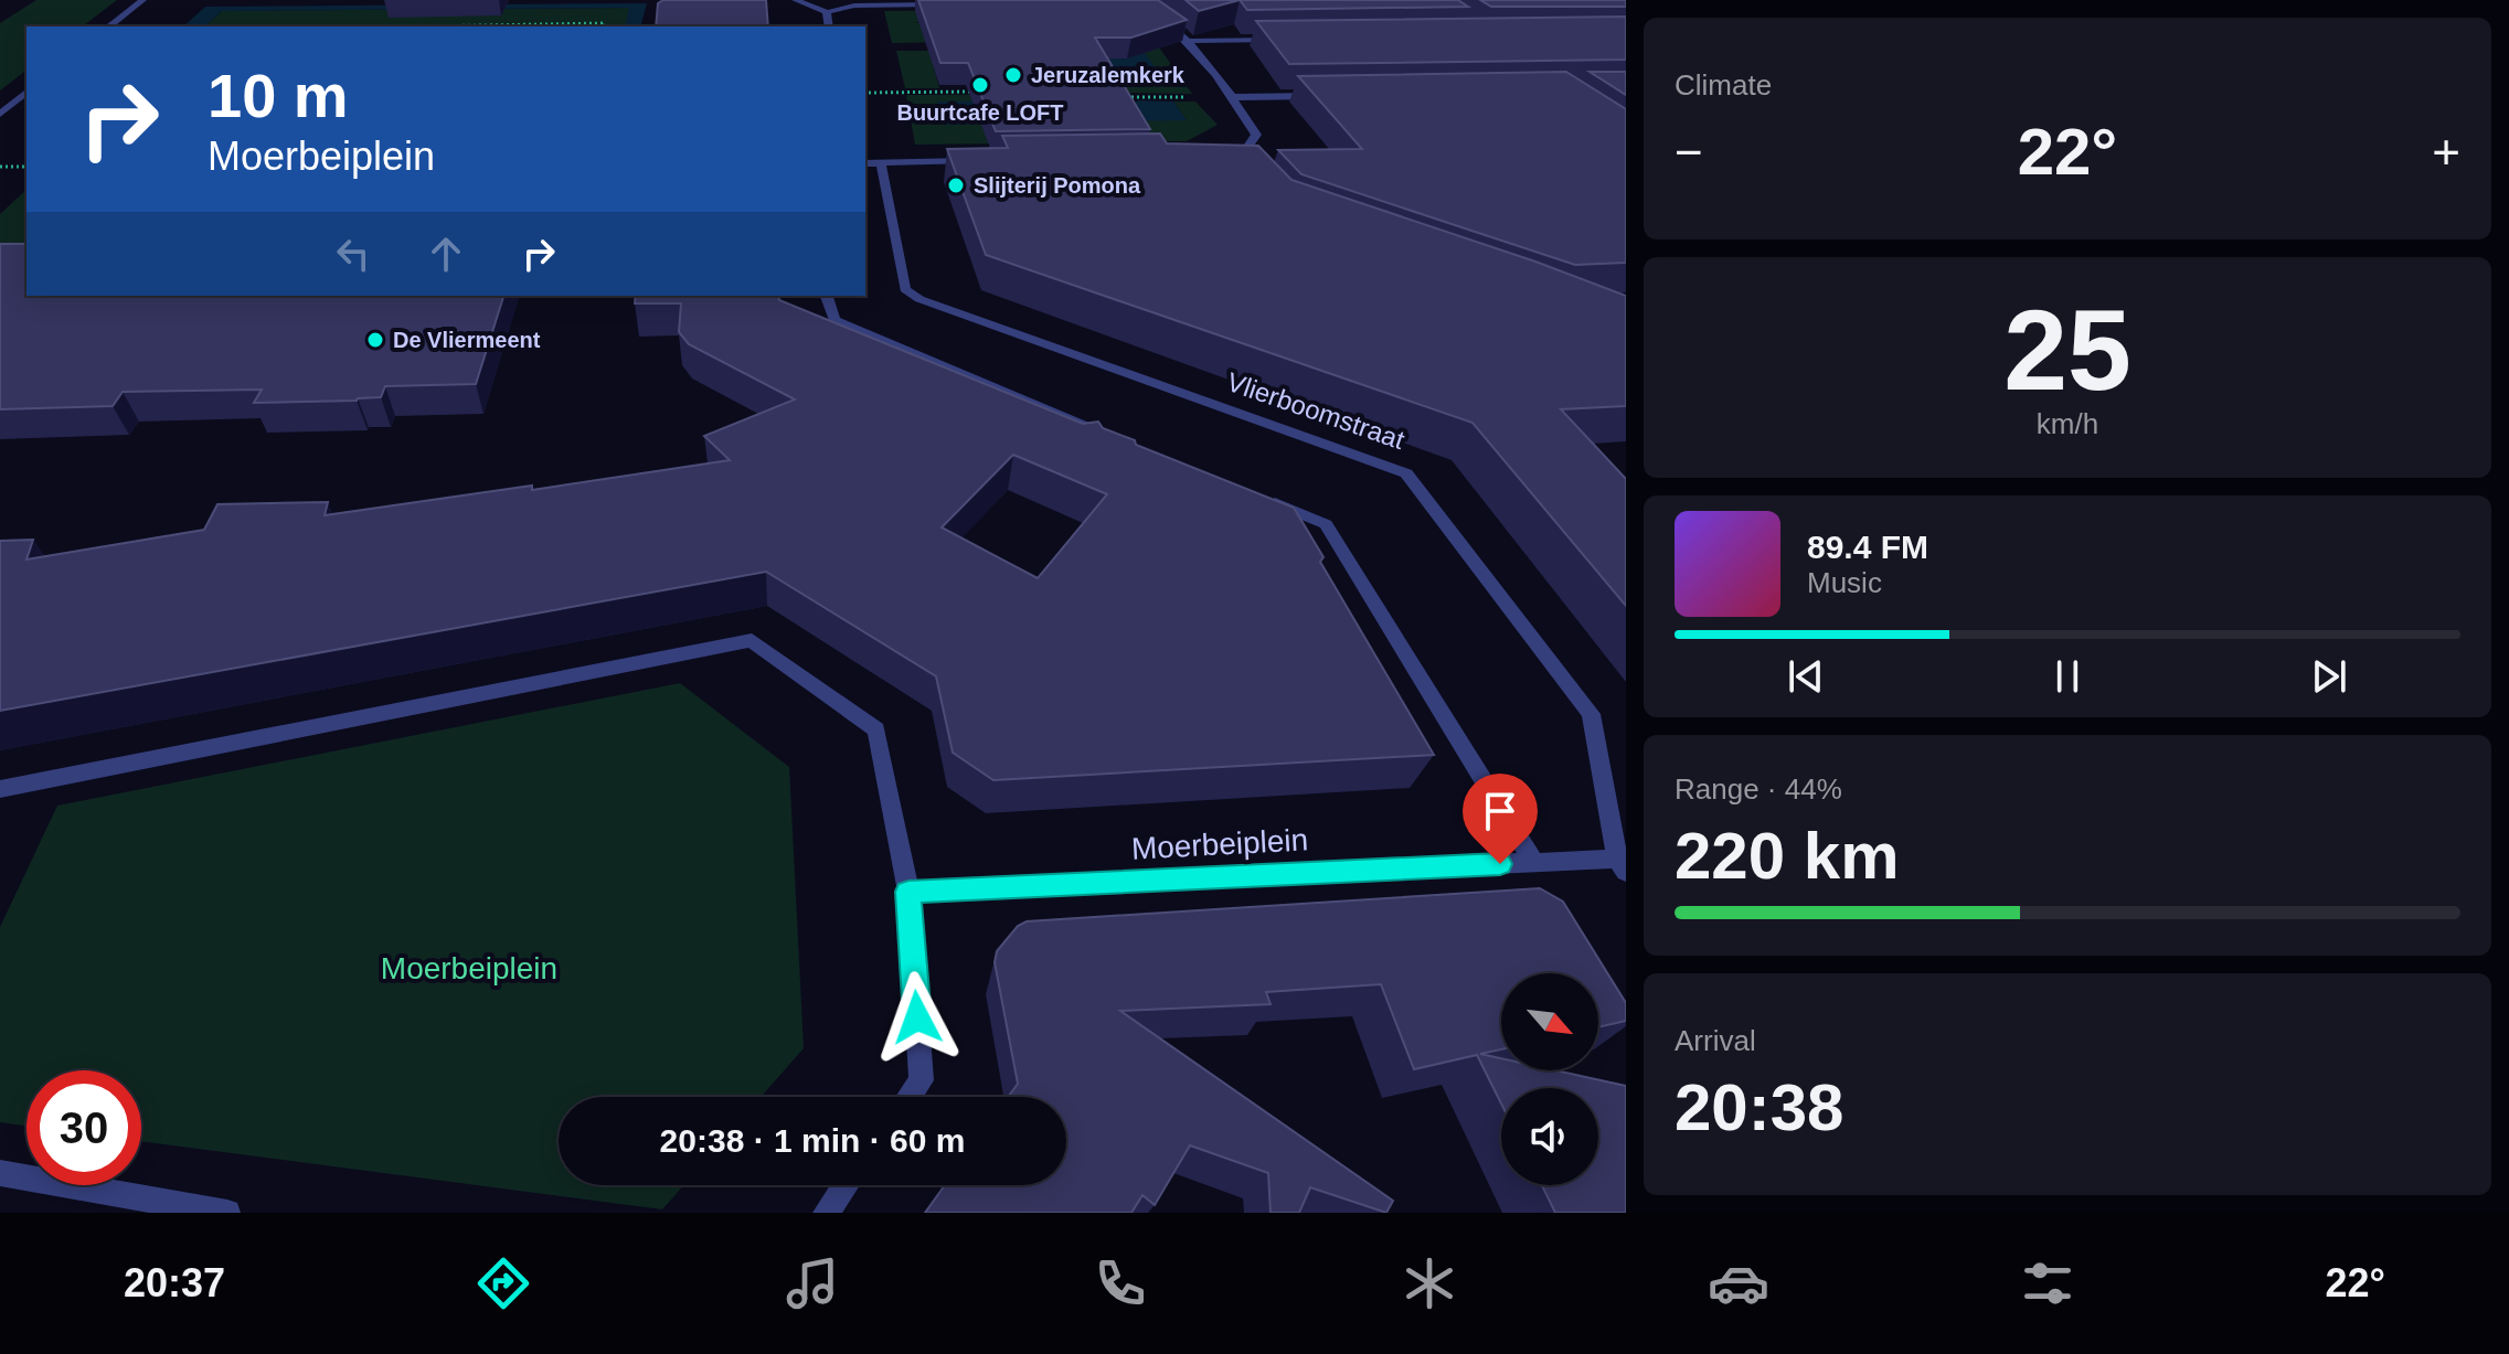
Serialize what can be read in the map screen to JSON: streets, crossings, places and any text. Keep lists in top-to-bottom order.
{
  "streets": {
    "street": ["Vlierboomstraat", "Moerbeiplein"]
  },
  "crossings": [
    ["Vlierboomstraat", "Moerbeiplein"]
  ],
  "parks": ["Moerbeiplein"],
  "places": [
    "Jeruzalemkerk",
    "Buurtcafe LOFT",
    "Slijterij Pomona",
    "De Vliermeent"
  ],
  "north": "bottom right",
  "page": {
    "tile": [
      "Climate",
      ["25", "km/h"],
      ["Range · 44%", "220 km"],
      ["Arrival", "20:38"]
    ],
    "turn": ["10 m", "Moerbeiplein"],
    "heat": ["−", "22°", "+"],
    "song": ["89.4 FM", "Music"],
    "limit": "30",
    "trip": "20:38 · 1 min · 60 m",
    "tabs": ["20:37", "22°"]
  }
}
